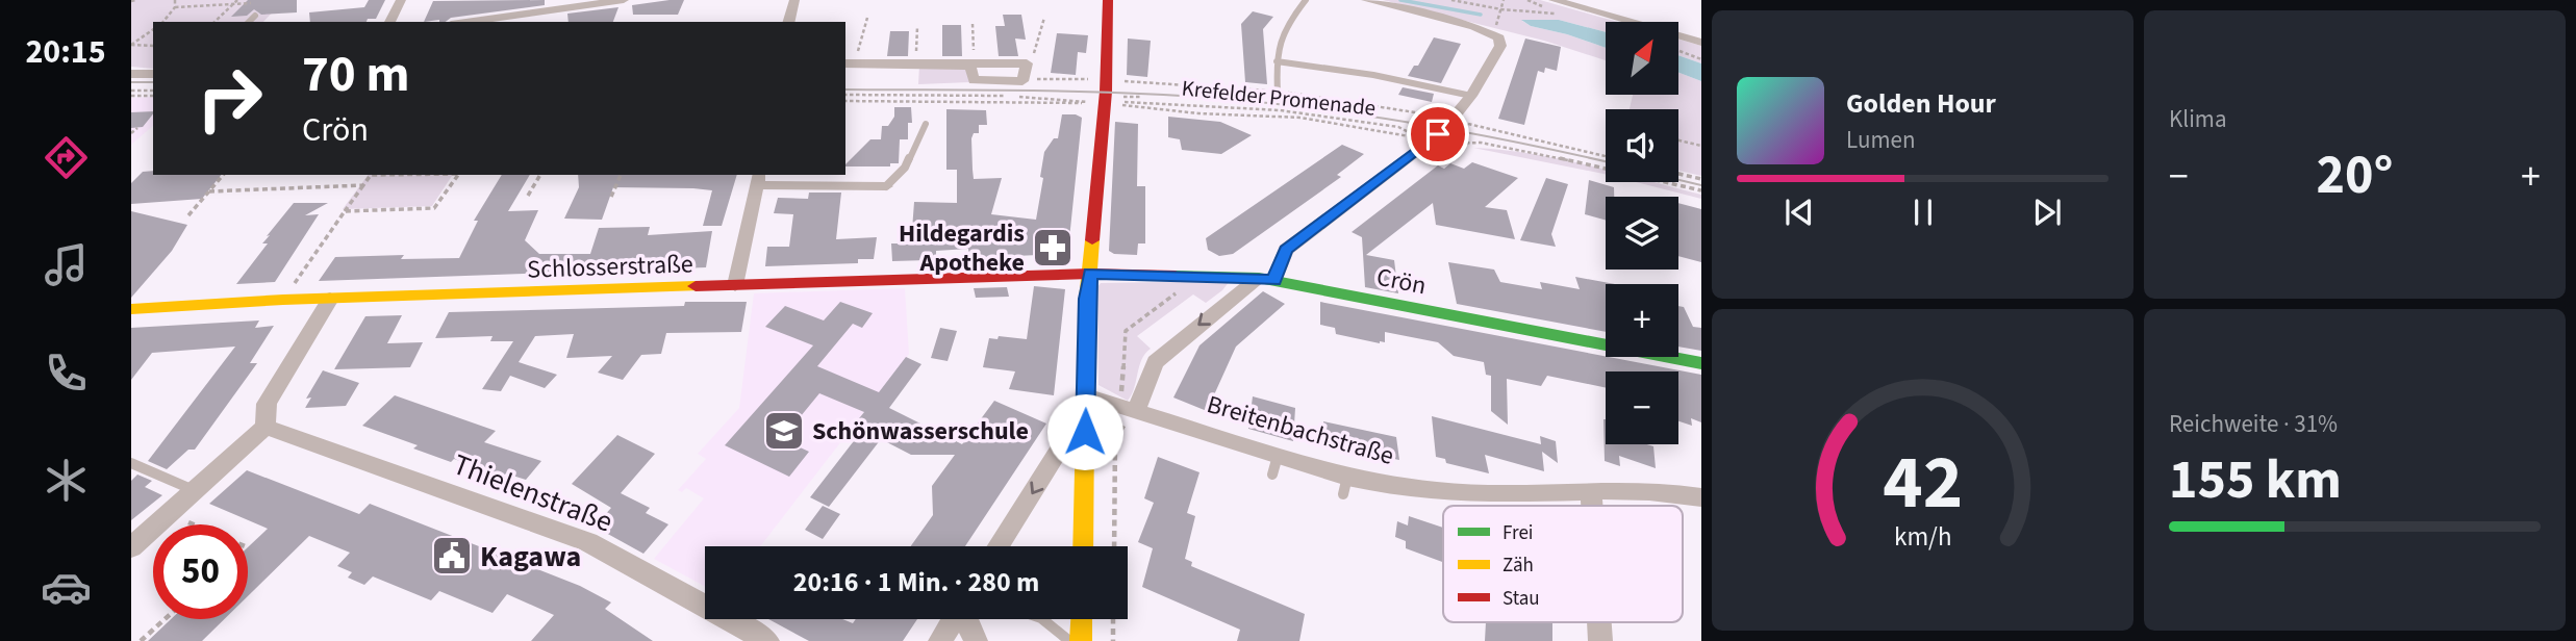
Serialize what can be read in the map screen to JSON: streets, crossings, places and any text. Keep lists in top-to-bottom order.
{
  "streets": {
    "street": [
      "Schlosserstraße",
      "Crön",
      "Breitenbachstraße",
      "Thielenstraße"
    ],
    "path": ["Krefelder Promenade"]
  },
  "crossings": [
    ["Schlosserstraße", "Crön"]
  ],
  "places": {
    "pharmacy": ["Hildegardis Apotheke"],
    "school or university": ["Schönwasserschule"],
    "public building": ["Kagawa"]
  },
  "legend": ["Frei", "Zäh", "Stau"],
  "north": "top right",
  "page": {
    "tabs": "20:15",
    "tile": [
      "Klima",
      ["Reichweite · 31%", "155 km"]
    ],
    "map_buttons": ["+", "−"],
    "turn": ["70 m", "Crön"],
    "song": ["Golden Hour", "Lumen"],
    "heat": ["−", "20°", "+"],
    "limit": "50",
    "trip": "20:16 · 1 Min. · 280 m",
    "gauge": ["42", "km/h"]
  }
}
